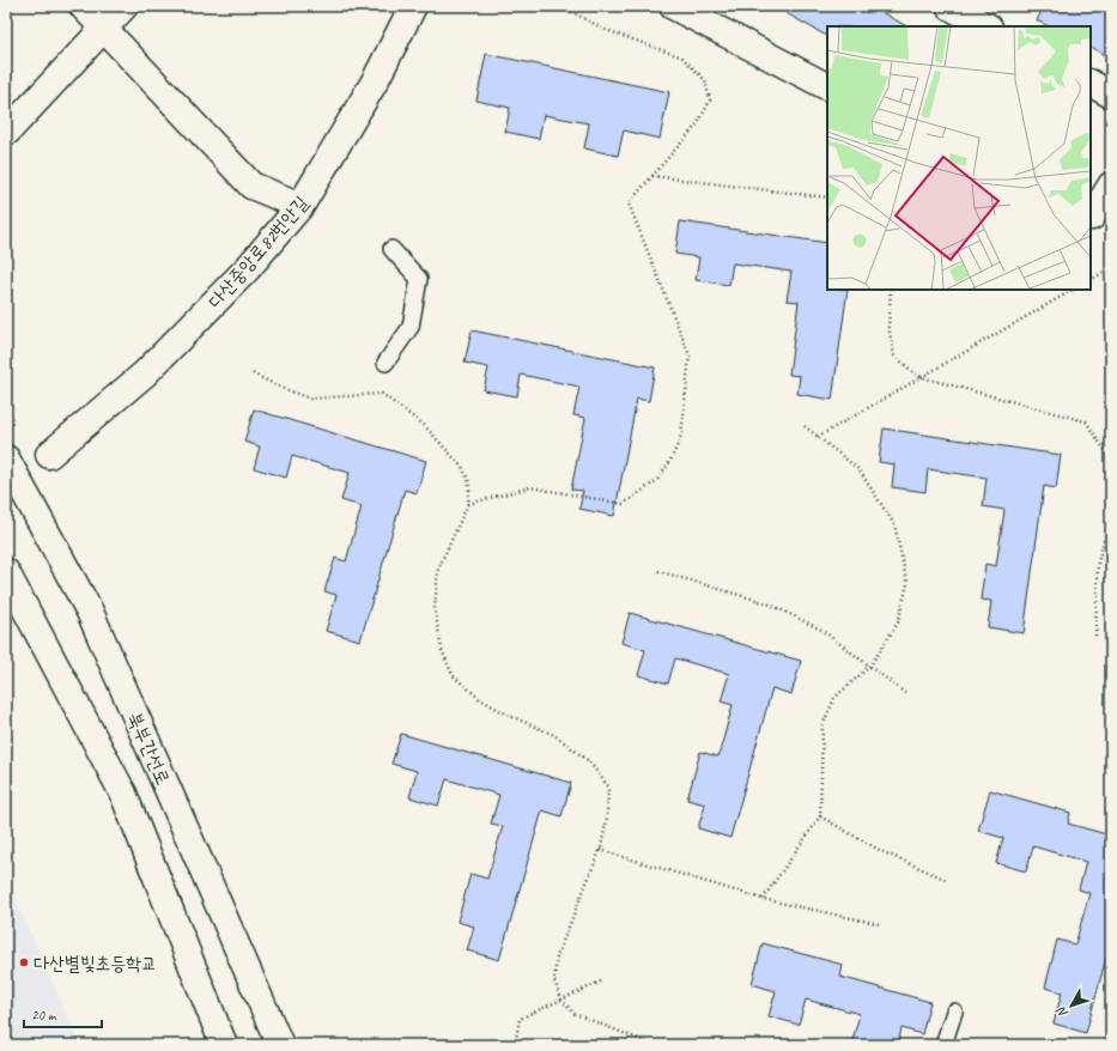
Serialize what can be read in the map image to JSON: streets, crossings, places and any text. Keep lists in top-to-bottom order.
{
  "streets": {
    "main road": ["다산중앙로82번안길", "북부간선로"]
  },
  "places": ["다산별빛초등학교"],
  "scale_bar": "20 m",
  "north": "bottom left"
}
